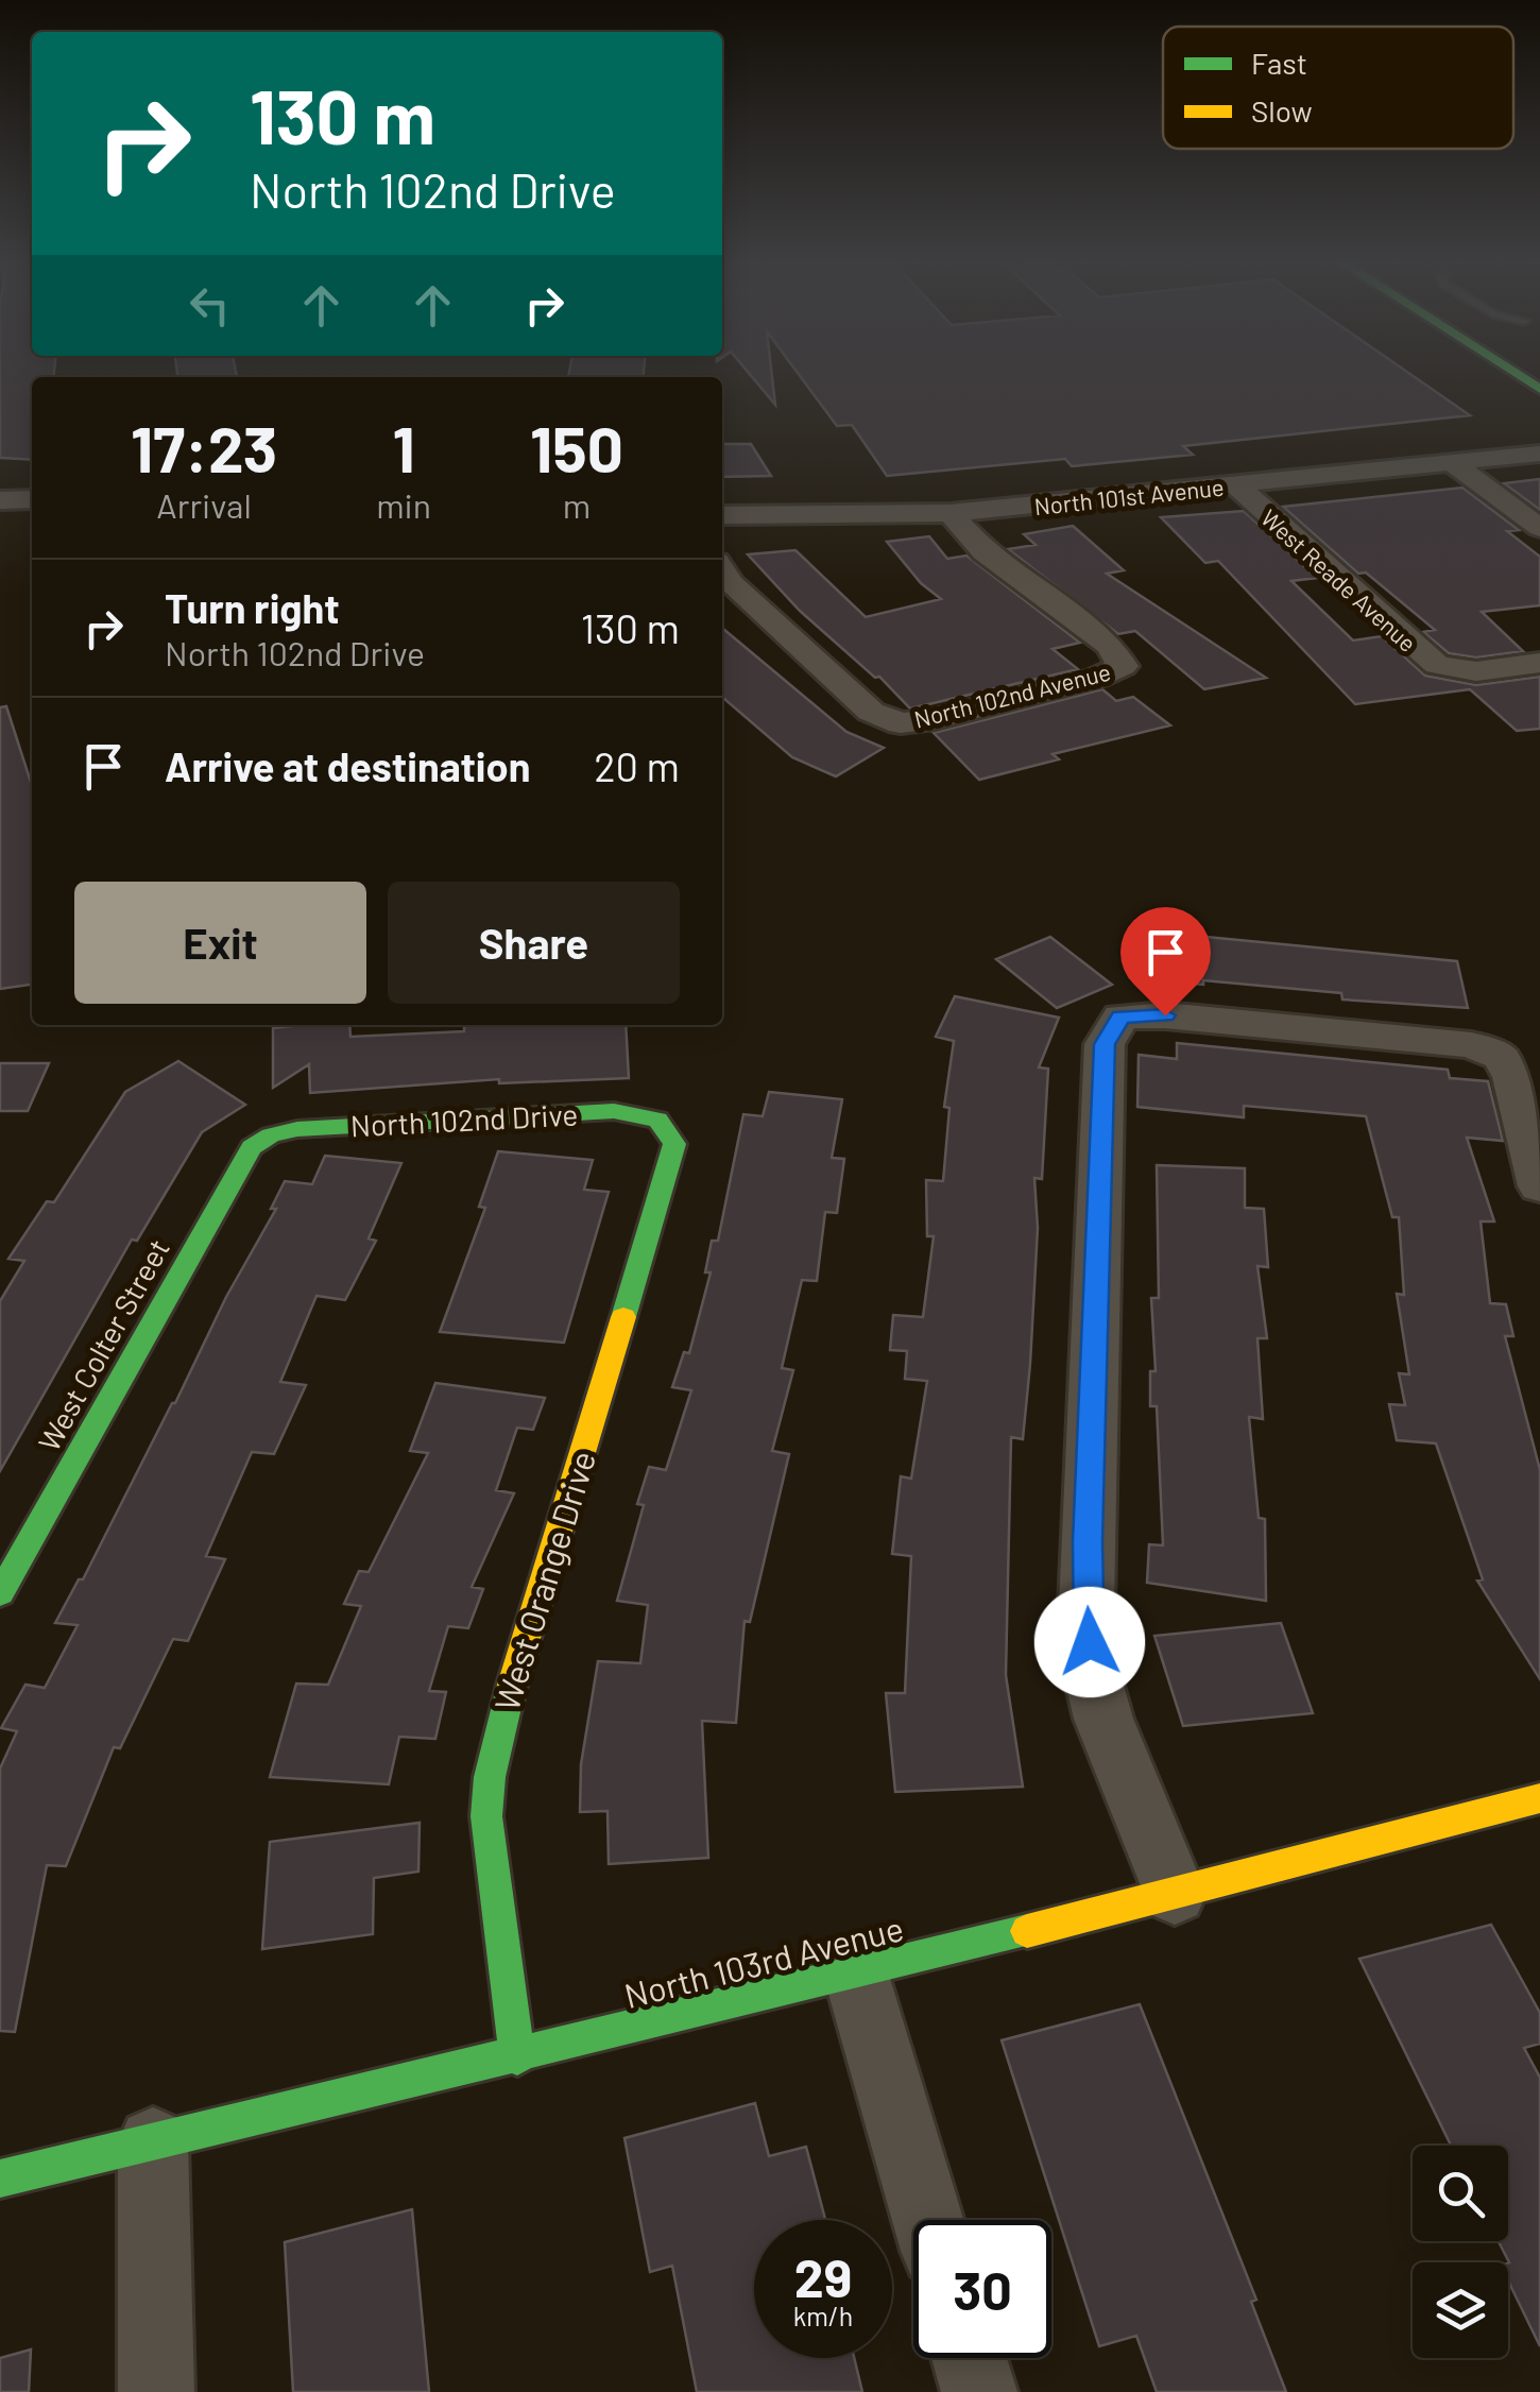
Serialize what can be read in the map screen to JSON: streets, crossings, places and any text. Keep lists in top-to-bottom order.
{
  "streets": {
    "street": [
      "North 101st Avenue",
      "West Reade Avenue",
      "North 102nd Avenue",
      "North 102nd Drive",
      "West Colter Street",
      "West Orange Drive",
      "North 103rd Avenue"
    ]
  },
  "crossings": [
    ["North 101st Avenue", "West Reade Avenue"],
    ["North 101st Avenue", "North 102nd Avenue"],
    ["North 102nd Drive", "West Colter Street"],
    ["North 102nd Drive", "West Orange Drive"],
    ["West Orange Drive", "North 103rd Avenue"]
  ],
  "legend": ["Fast", "Slow"],
  "page": {
    "turn": ["130 m", "North 102nd Drive"],
    "eta": [
      "17:23",
      "Arrival",
      "1",
      "min",
      "150",
      "m"
    ],
    "list": [
      {
        "name": "Turn right",
        "note": "North 102nd Drive",
        "value": "130 m"
      },
      {
        "name": "Arrive at destination",
        "value": "20 m"
      }
    ],
    "buttons": ["Exit", "Share"],
    "speed": "29 km/h",
    "limit": "30"
  }
}
